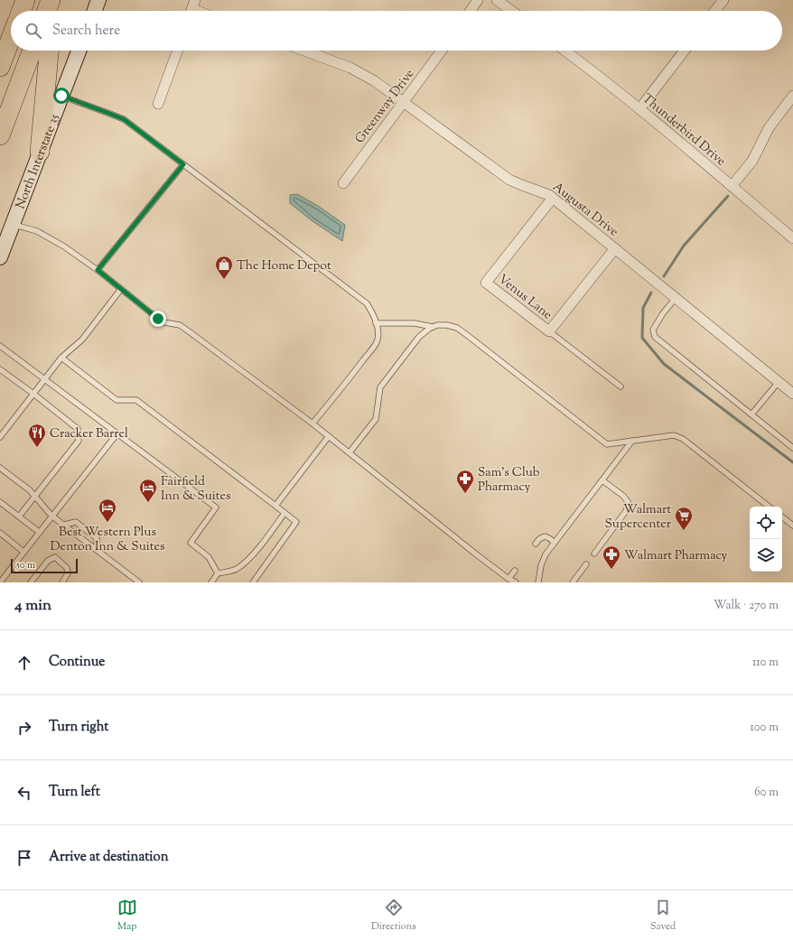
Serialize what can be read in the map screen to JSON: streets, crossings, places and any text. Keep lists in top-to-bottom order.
{
  "streets": {
    "main road": ["North Interstate 35"],
    "street": [
      "Greenway Drive",
      "Thunderbird Drive",
      "Augusta Drive",
      "Venus Lane"
    ]
  },
  "crossings": [
    ["Greenway Drive", "Augusta Drive"],
    ["Augusta Drive", "Venus Lane"]
  ],
  "places": {
    "shop": ["The Home Depot"],
    "restaurant": ["Cracker Barrel"],
    "pharmacy": ["Sam's Club Pharmacy", "Walmart Pharmacy"],
    "hotel": ["Fairfield Inn & Suites", "Best Western Plus Denton Inn & Suites"],
    "supermarket": ["Walmart Supercenter"]
  },
  "scale_bar": "50 m",
  "page": {
    "search": "Search here",
    "scale": "50 m",
    "heading": ["4 min", "Walk · 270 m"],
    "list": [
      ["Continue", "110 m"],
      ["Turn right", "100 m"],
      ["Turn left", "60 m"],
      "Arrive at destination"
    ],
    "nav": ["Map", "Directions", "Saved"]
  }
}
